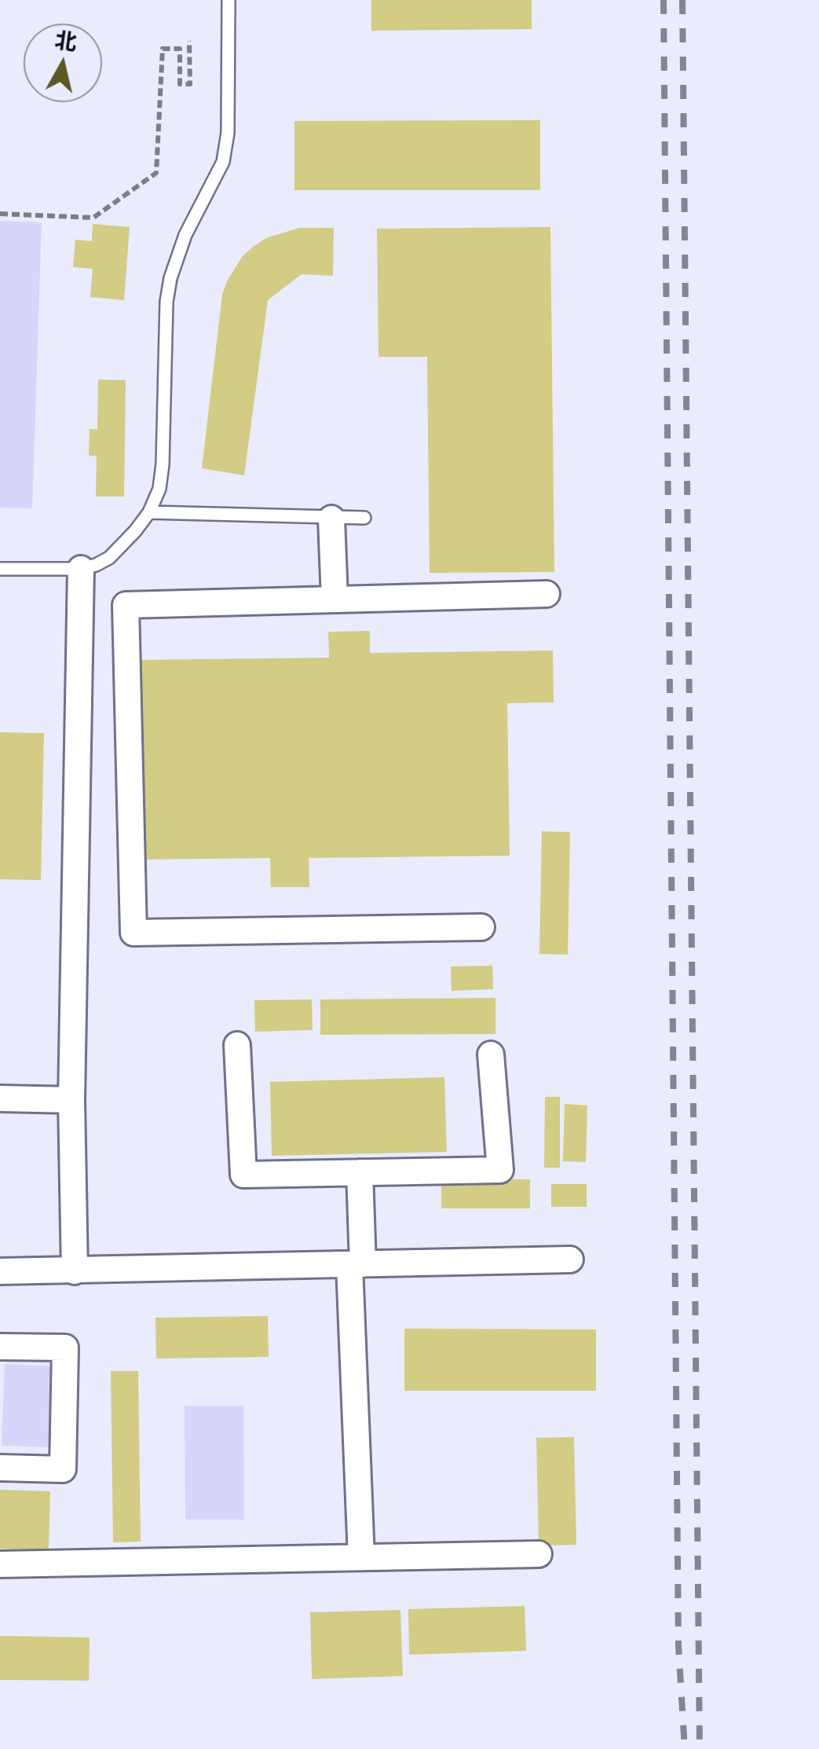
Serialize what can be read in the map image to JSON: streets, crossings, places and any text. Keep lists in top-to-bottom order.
{
  "north": "top"
}
